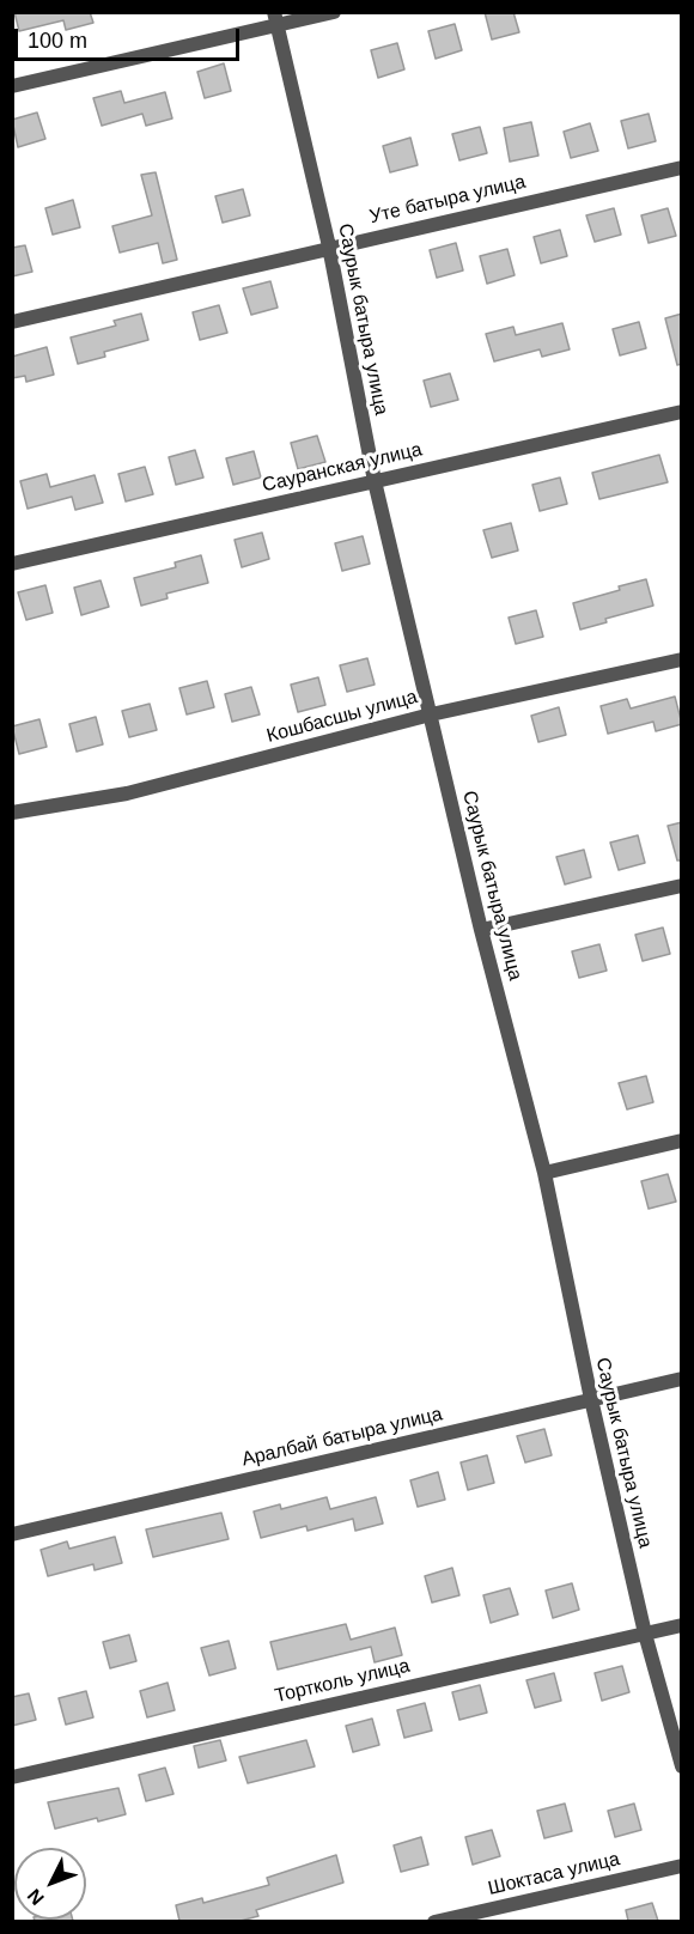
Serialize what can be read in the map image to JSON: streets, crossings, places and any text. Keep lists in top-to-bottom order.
{
  "streets": {
    "street": [
      "Уте батыра улица",
      "Саурык батыра улица",
      "Сауранская улица",
      "Кошбасшы улица",
      "Аралбай батыра улица",
      "Тортколь улица",
      "Шоктаса улица"
    ]
  },
  "crossings": [
    ["Уте батыра улица", "Саурык батыра улица"],
    ["Саурык батыра улица", "Сауранская улица"],
    ["Саурык батыра улица", "Кошбасшы улица"],
    ["Саурык батыра улица", "Аралбай батыра улица"],
    ["Саурык батыра улица", "Тортколь улица"]
  ],
  "scale_bar": "100 m",
  "north": "bottom left"
}
